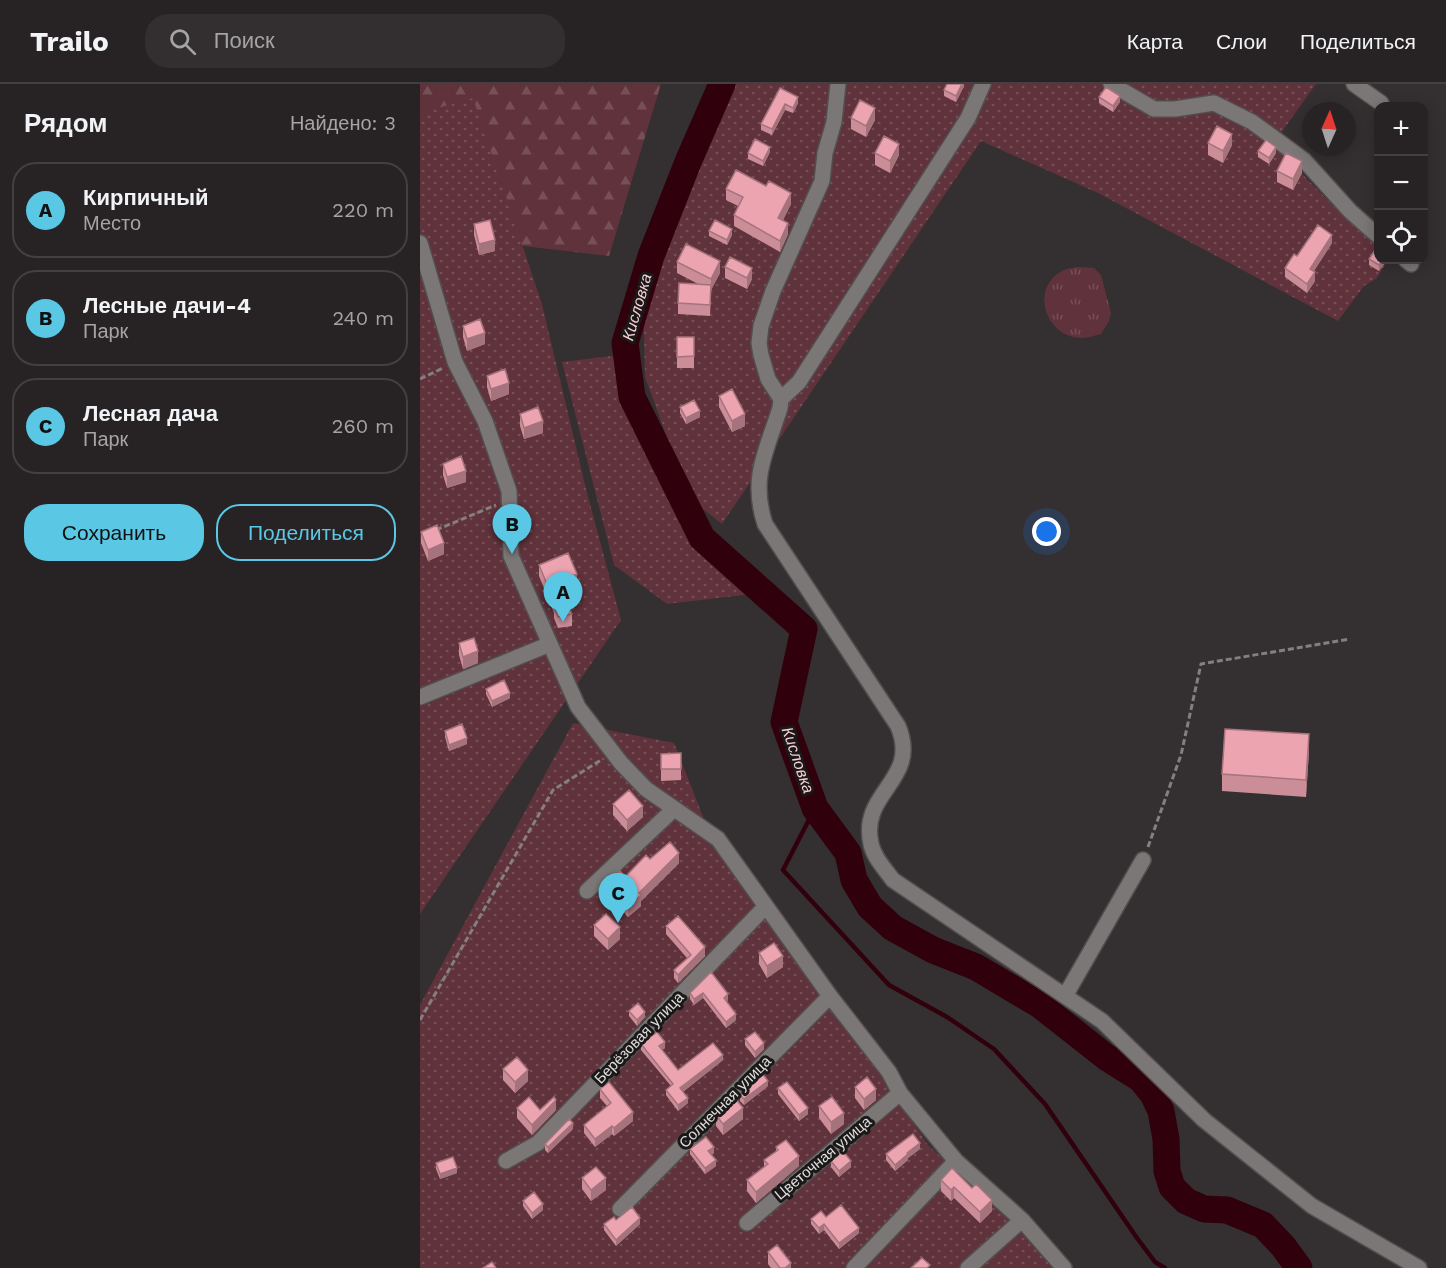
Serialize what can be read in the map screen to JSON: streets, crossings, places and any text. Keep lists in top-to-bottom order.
{
  "streets": {
    "street": ["Берёзовая улица", "Солнечная улица", "Цветочная улица"]
  },
  "water": ["Кисловка"],
  "north": "top",
  "page": {
    "header": "Trailo",
    "search": "Поиск",
    "nav": ["Карта", "Слои", "Поделиться"],
    "heading": ["Рядом", "Найдено: 3"],
    "map_buttons": ["+", "−"],
    "list": [
      {
        "mark": "A",
        "name": "Кирпичный",
        "note": "Место",
        "value": "220 m"
      },
      {
        "mark": "B",
        "name": "Лесные дачи-4",
        "note": "Парк",
        "value": "240 m"
      },
      {
        "mark": "C",
        "name": "Лесная дача",
        "note": "Парк",
        "value": "260 m"
      }
    ],
    "buttons": ["Сохранить", "Поделиться"],
    "pins": ["B", "A", "C"]
  }
}
